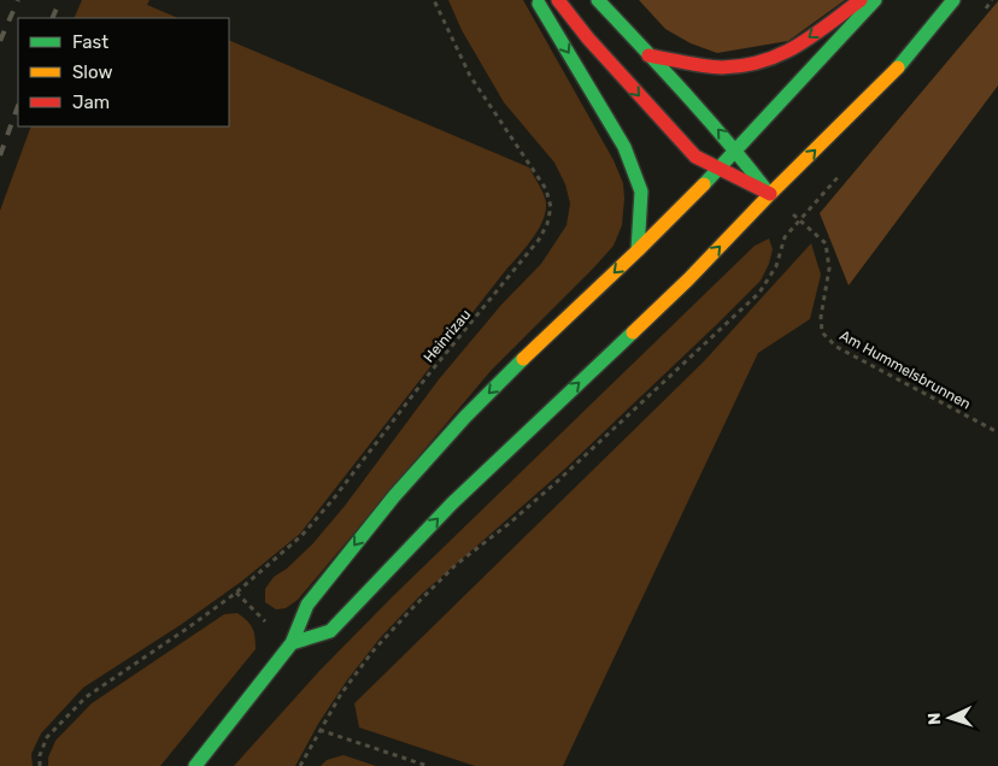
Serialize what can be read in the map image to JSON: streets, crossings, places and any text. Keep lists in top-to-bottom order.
{
  "streets": {
    "path": ["Heinrizau", "Am Hummelsbrunnen"]
  },
  "legend": ["Fast", "Slow", "Jam"],
  "north": "left"
}
